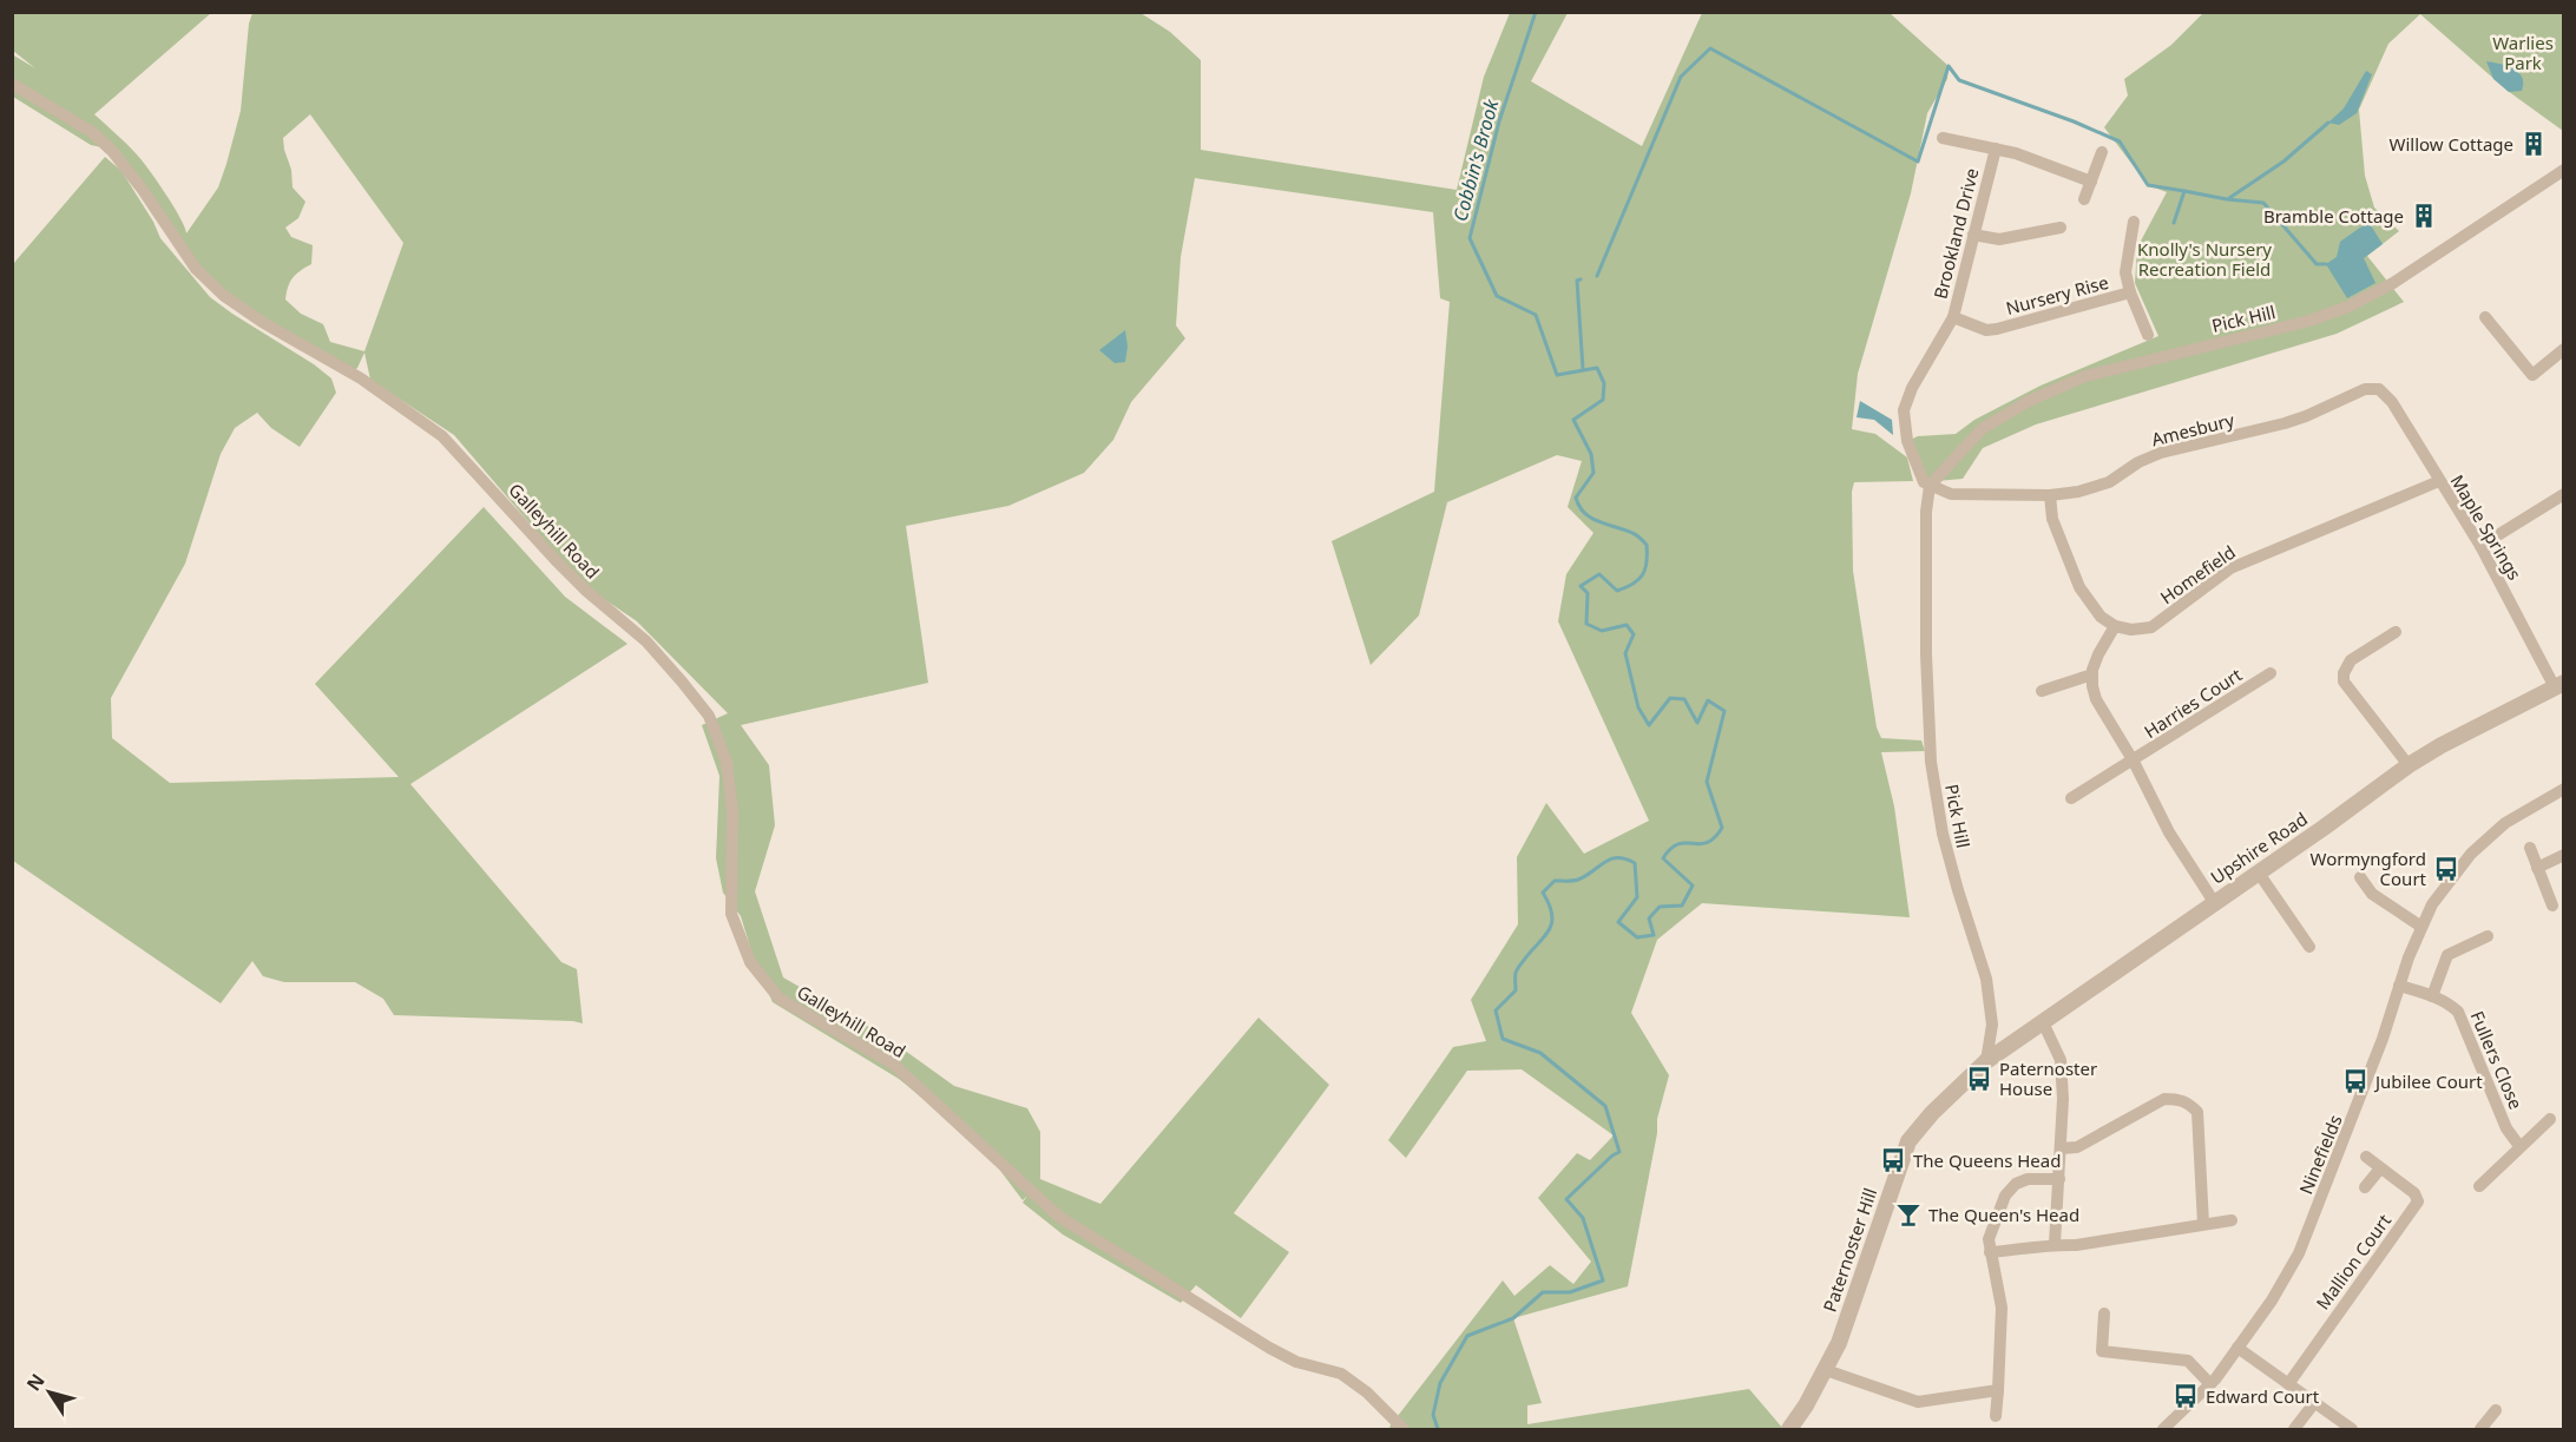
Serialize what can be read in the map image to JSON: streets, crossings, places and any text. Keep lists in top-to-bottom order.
{
  "streets": {
    "street": [
      "Brookland Drive",
      "Nursery Rise",
      "Pick Hill",
      "Amesbury",
      "Maple Springs",
      "Galleyhill Road",
      "Homefield",
      "Harries Court",
      "Upshire Road",
      "Fullers Close",
      "Ninefields",
      "Paternoster Hill",
      "Mallion Court"
    ]
  },
  "crossings": [
    ["Brookland Drive", "Nursery Rise"],
    ["Brookland Drive", "Pick Hill"],
    ["Brookland Drive", "Amesbury"],
    ["Pick Hill", "Amesbury"],
    ["Pick Hill", "Upshire Road"],
    ["Pick Hill", "Paternoster Hill"],
    ["Amesbury", "Maple Springs"],
    ["Maple Springs", "Homefield"],
    ["Maple Springs", "Upshire Road"],
    ["Harries Court", "Upshire Road"],
    ["Upshire Road", "Paternoster Hill"],
    ["Fullers Close", "Ninefields"]
  ],
  "water": ["Cobbin's Brook"],
  "parks": ["Warlies Park", "Knolly's Nursery Recreation Field"],
  "places": {
    "building": ["Willow Cottage", "Bramble Cottage"],
    "bus stop": [
      "Wormyngford Court",
      "Paternoster House",
      "Jubilee Court",
      "The Queens Head",
      "Edward Court"
    ],
    "bar": ["The Queen's Head"]
  },
  "north": "top left"
}
